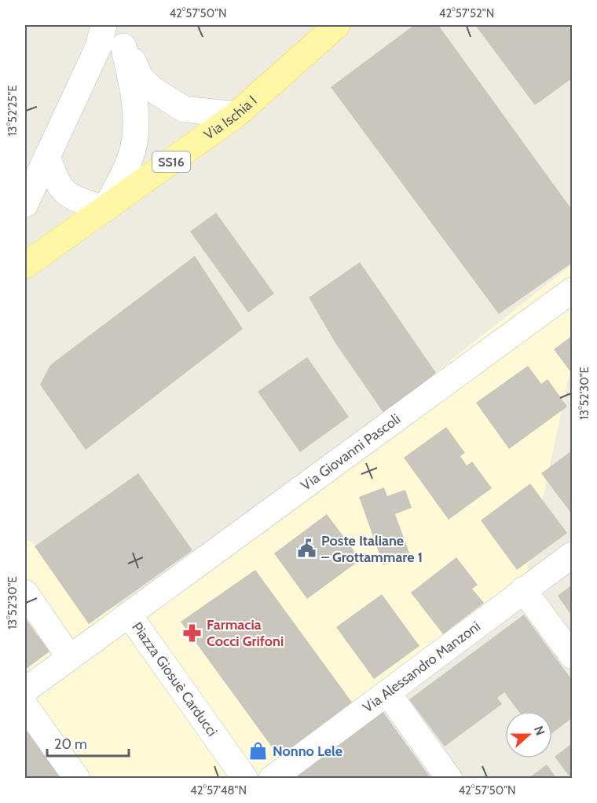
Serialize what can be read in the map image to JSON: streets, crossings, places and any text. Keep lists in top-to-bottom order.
{
  "streets": {
    "main road": ["Via Ischia I", "SS16"],
    "street": ["Via Giovanni Pascoli", "Via Alessandro Manzoni", "Piazza Giosuè Carducci"]
  },
  "crossings": [
    ["Via Giovanni Pascoli", "Piazza Giosuè Carducci"]
  ],
  "places": {
    "public building": ["Poste Italiane – Grottammare 1"],
    "pharmacy": ["Farmacia Cocci Grifoni"],
    "shop": ["Nonno Lele"]
  },
  "scale_bar": "20 m",
  "north": "right",
  "coordinates": [
    "42°57'50\"N",
    "42°57'52\"N",
    "13°52'25\"E",
    "13°52'30\"E",
    "42°57'48\"N"
  ]
}
